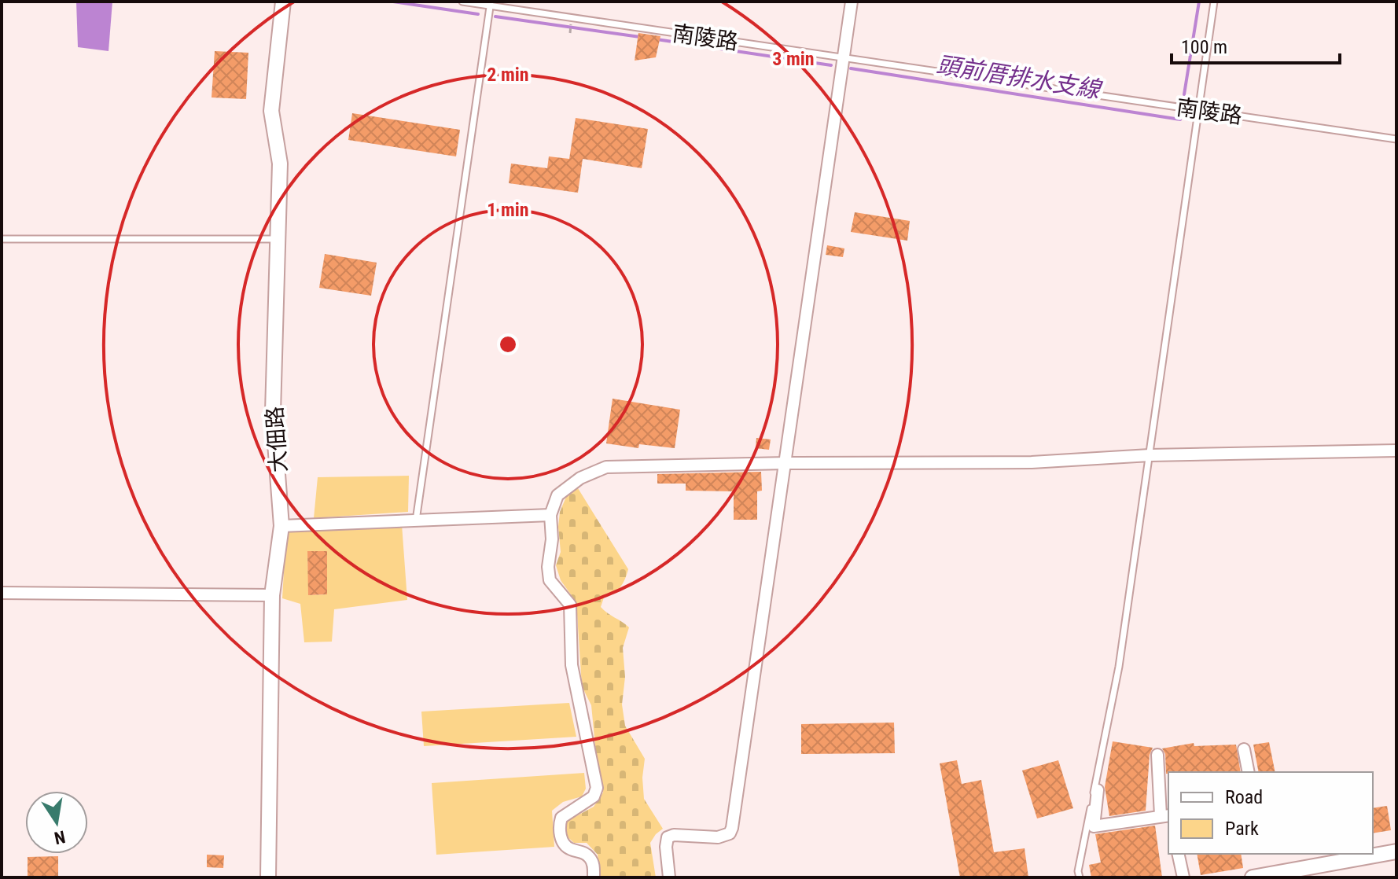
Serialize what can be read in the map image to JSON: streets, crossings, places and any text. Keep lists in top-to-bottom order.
{
  "streets": {
    "street": ["大佃路"],
    "lane": ["南陵路"]
  },
  "water": ["頭前厝排水支線"],
  "legend": ["Road", "Park"],
  "scale_bar": "100 m",
  "north": "bottom",
  "rings": ["3 min", "2 min", "1 min"]
}
